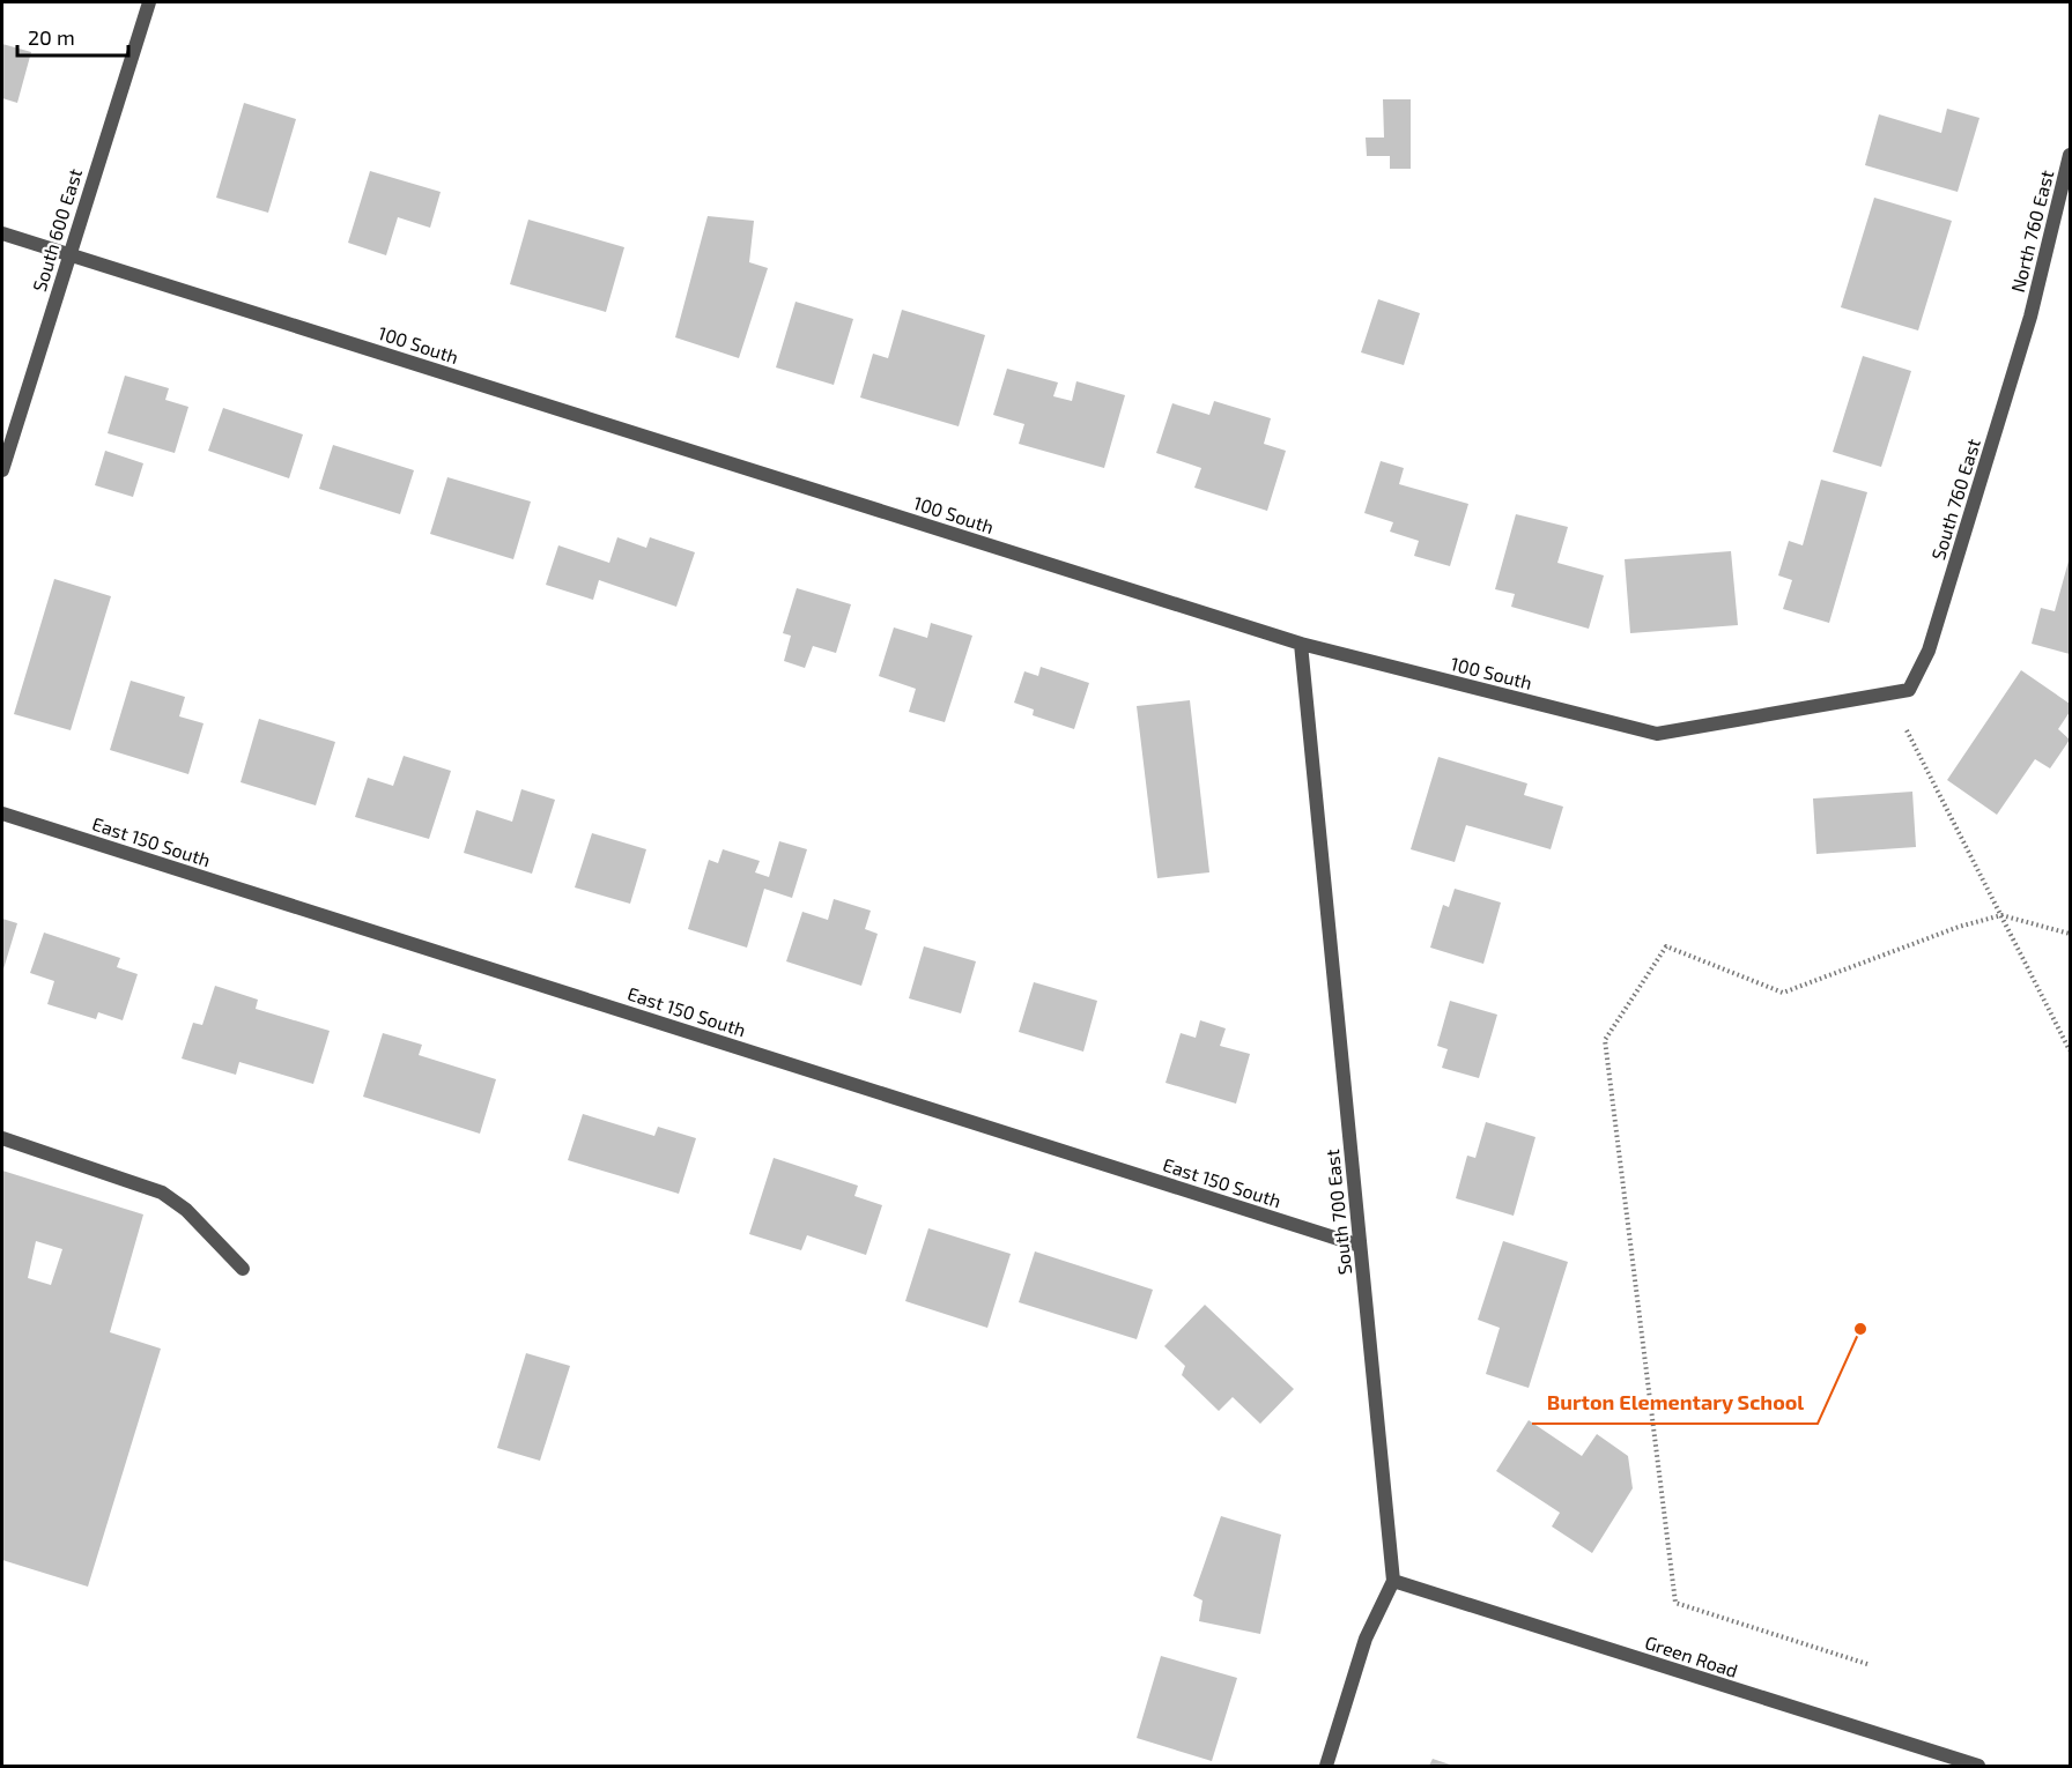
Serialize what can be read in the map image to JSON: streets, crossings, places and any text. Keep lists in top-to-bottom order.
{
  "streets": {
    "street": [
      "South 600 East",
      "North 760 East",
      "100 South",
      "South 760 East",
      "East 150 South",
      "South 700 East",
      "Green Road"
    ]
  },
  "crossings": [
    ["South 600 East", "100 South"],
    ["North 760 East", "South 760 East"],
    ["100 South", "South 760 East"],
    ["100 South", "South 700 East"],
    ["East 150 South", "South 700 East"],
    ["South 700 East", "Green Road"]
  ],
  "places": ["Burton Elementary School"],
  "scale_bar": "20 m"
}
